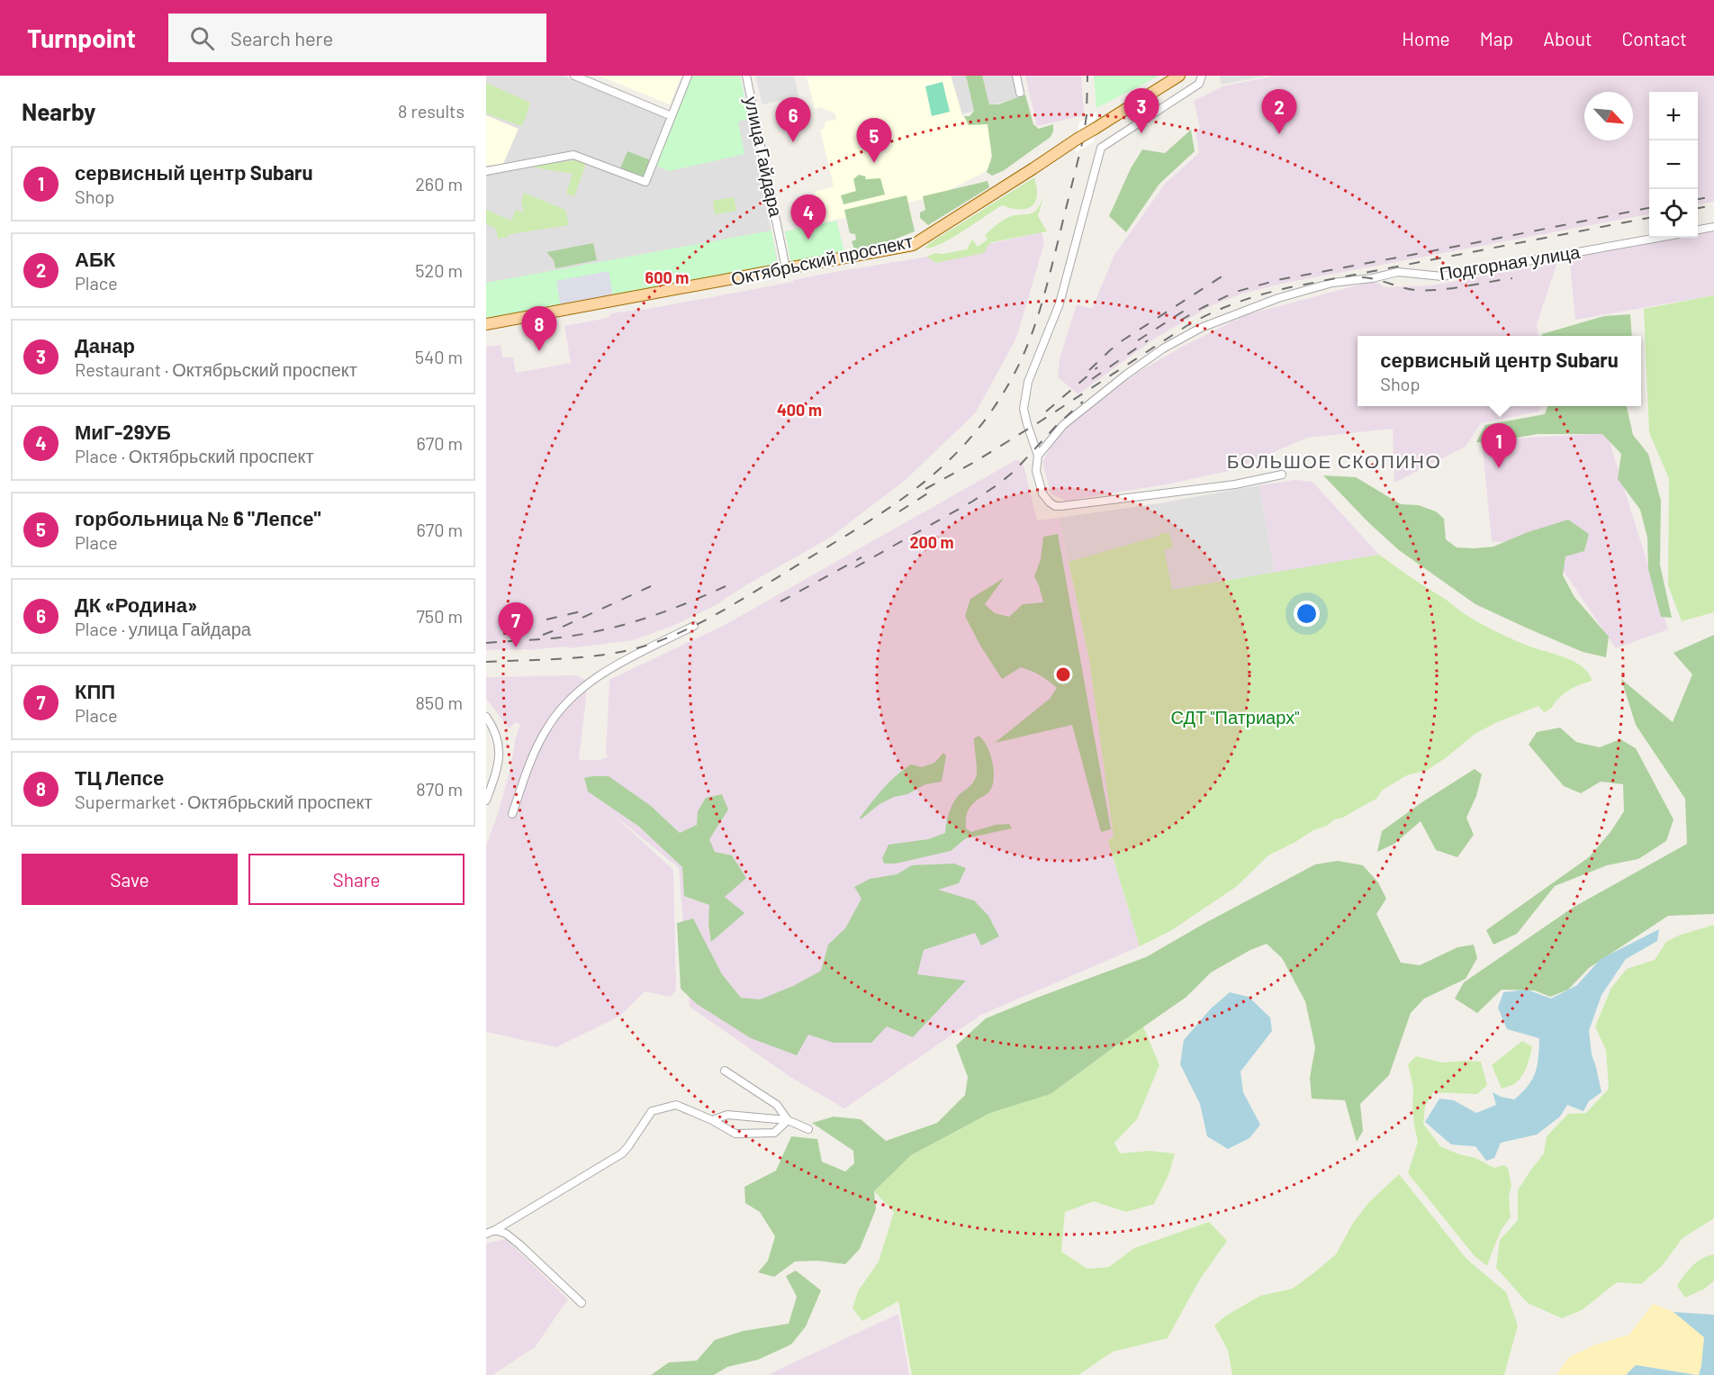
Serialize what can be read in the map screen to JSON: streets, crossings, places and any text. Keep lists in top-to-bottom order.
{
  "streets": {
    "main road": ["Октябрьский проспект"],
    "street": ["улица Гайдара", "Подгорная улица"]
  },
  "crossings": [
    ["улица Гайдара", "Октябрьский проспект"]
  ],
  "districts": ["БОЛЬШОЕ СКОПИНО"],
  "parks": ["СДТ \"Патриарх\""],
  "north": "bottom right",
  "page": {
    "header": "Turnpoint",
    "search": "Search here",
    "nav": [
      "Home",
      "Map",
      "About",
      "Contact"
    ],
    "heading": ["Nearby", "8 results"],
    "pins": [
      "3",
      "2",
      "6",
      "5",
      "4",
      "8",
      "1",
      "7"
    ],
    "map_buttons": ["+", "−"],
    "list": [
      {
        "mark": "1",
        "name": "сервисный центр Subaru",
        "note": "Shop",
        "value": "260 m"
      },
      {
        "mark": "2",
        "name": "АБК",
        "note": "Place",
        "value": "520 m"
      },
      {
        "mark": "3",
        "name": "Данар",
        "note": "Restaurant · Октябрьский проспект",
        "value": "540 m"
      },
      {
        "mark": "4",
        "name": "МиГ-29УБ",
        "note": "Place · Октябрьский проспект",
        "value": "670 m"
      },
      {
        "mark": "5",
        "name": "горбольница № 6 \"Лепсе\"",
        "note": "Place",
        "value": "670 m"
      },
      {
        "mark": "6",
        "name": "ДК «Родина»",
        "note": "Place · улица Гайдара",
        "value": "750 m"
      },
      {
        "mark": "7",
        "name": "КПП",
        "note": "Place",
        "value": "850 m"
      },
      {
        "mark": "8",
        "name": "ТЦ Лепсе",
        "note": "Supermarket · Октябрьский проспект",
        "value": "870 m"
      }
    ],
    "popup": ["сервисный центр Subaru", "Shop"],
    "buttons": ["Save", "Share"]
  },
  "rings": ["600 m", "400 m", "200 m"]
}
